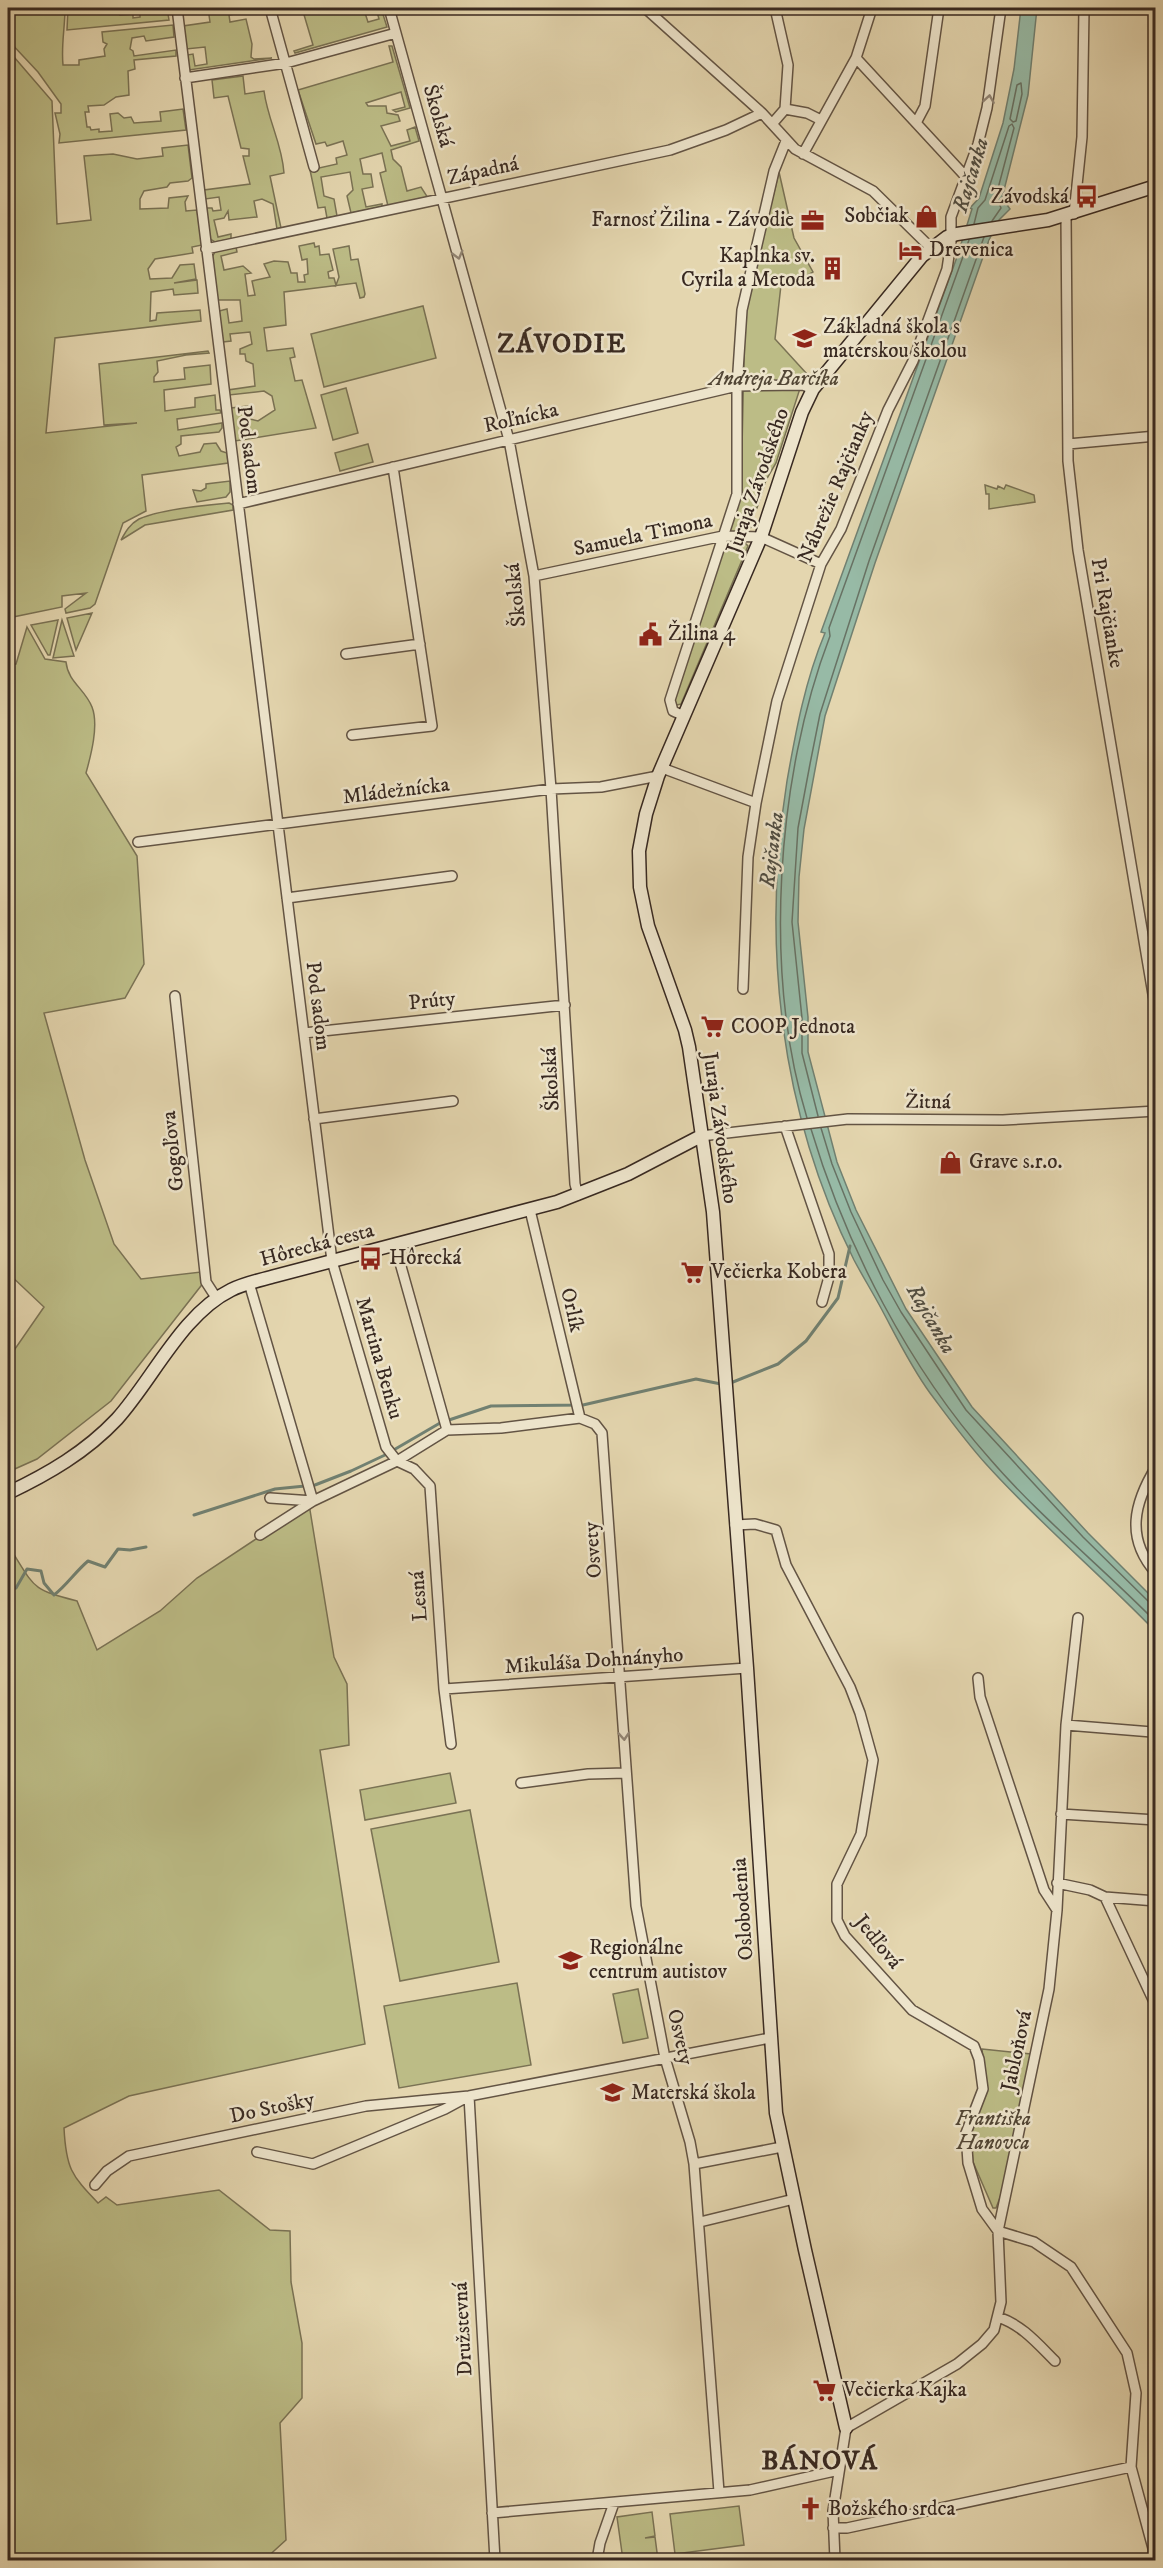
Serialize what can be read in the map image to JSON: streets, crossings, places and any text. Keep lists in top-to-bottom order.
{
  "streets": {
    "street": [
      "Školská",
      "Západná",
      "Roľnícka",
      "Pod sadom",
      "Juraja Závodského",
      "Nábrežie Rajčianky",
      "Samuela Timona",
      "Pri Rajčianke",
      "Mládežnícka",
      "Prúty",
      "Žitná",
      "Gogoľova",
      "Hôrecká cesta",
      "Orlík",
      "Martina Benku",
      "Osvety",
      "Lesná",
      "Mikuláša Dohnányho",
      "Oslobodenia",
      "Jedľová",
      "Jabloňová",
      "Do Stošky",
      "Družstevná"
    ]
  },
  "crossings": [
    ["Školská", "Západná"],
    ["Školská", "Roľnícka"],
    ["Školská", "Samuela Timona"],
    ["Školská", "Mládežnícka"],
    ["Školská", "Prúty"],
    ["Školská", "Hôrecká cesta"],
    ["Západná", "Pod sadom"],
    ["Roľnícka", "Pod sadom"],
    ["Roľnícka", "Juraja Závodského"],
    ["Pod sadom", "Mládežnícka"],
    ["Pod sadom", "Prúty"],
    ["Pod sadom", "Hôrecká cesta"],
    ["Pod sadom", "Martina Benku"],
    ["Juraja Závodského", "Nábrežie Rajčianky"],
    ["Juraja Závodského", "Samuela Timona"],
    ["Juraja Závodského", "Mládežnícka"],
    ["Juraja Závodského", "Žitná"],
    ["Juraja Závodského", "Hôrecká cesta"],
    ["Juraja Závodského", "Oslobodenia"],
    ["Žitná", "Hôrecká cesta"],
    ["Gogoľova", "Hôrecká cesta"],
    ["Hôrecká cesta", "Orlík"],
    ["Hôrecká cesta", "Martina Benku"],
    ["Orlík", "Osvety"],
    ["Martina Benku", "Lesná"],
    ["Osvety", "Mikuláša Dohnányho"],
    ["Osvety", "Do Stošky"],
    ["Lesná", "Mikuláša Dohnányho"],
    ["Mikuláša Dohnányho", "Oslobodenia"],
    ["Oslobodenia", "Jedľová"],
    ["Oslobodenia", "Do Stošky"],
    ["Jedľová", "Jabloňová"],
    ["Do Stošky", "Družstevná"]
  ],
  "districts": ["ZÁVODIE", "BÁNOVÁ"],
  "water": ["Rajčanka"],
  "parks": ["Andreja Barčíka", "Františka Hanovca"],
  "places": {
    "bus stop": ["Závodská", "Hôrecká"],
    "shop": ["Sobčiak", "Grave s.r.o."],
    "office": ["Farnosť Žilina - Závodie"],
    "hotel": ["Drevenica"],
    "building": ["Kaplnka sv. Cyrila a Metoda"],
    "school or university": ["Základná škola s materskou školou", "Regionálne centrum autistov", "Materská škola"],
    "public building": ["Žilina 4"],
    "supermarket": ["COOP Jednota", "Večierka Kobera", "Večierka Kajka"],
    "church": ["Božského srdca"]
  }
}
